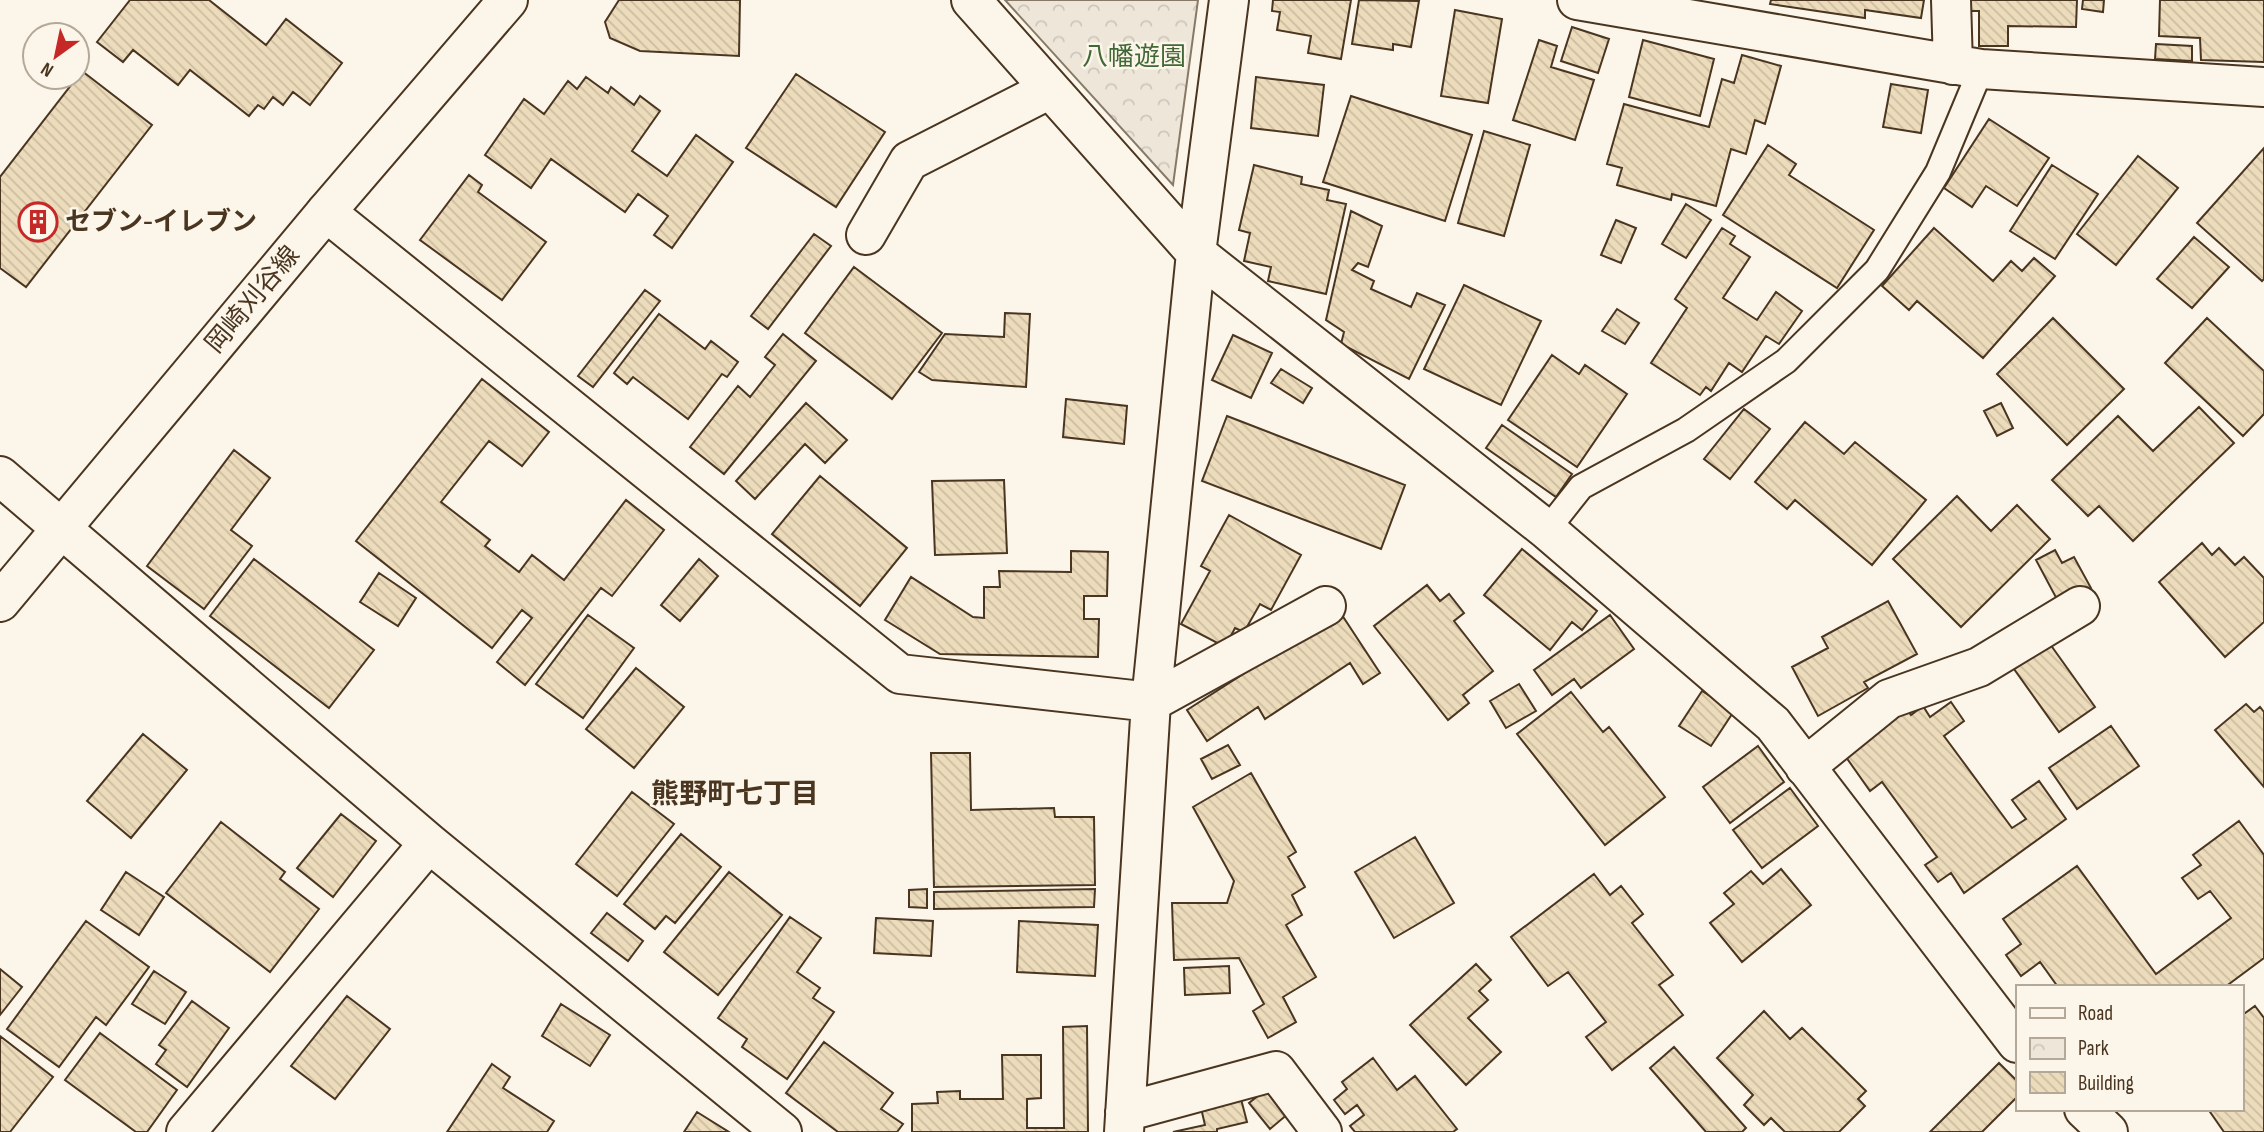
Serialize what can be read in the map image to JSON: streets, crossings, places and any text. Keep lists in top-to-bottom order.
{
  "streets": {
    "street": ["岡崎刈谷線"]
  },
  "districts": ["熊野町七丁目"],
  "parks": ["八幡遊園"],
  "places": {
    "building": ["セブン-イレブン"]
  },
  "legend": ["Road", "Park", "Building"],
  "north": "bottom left"
}
